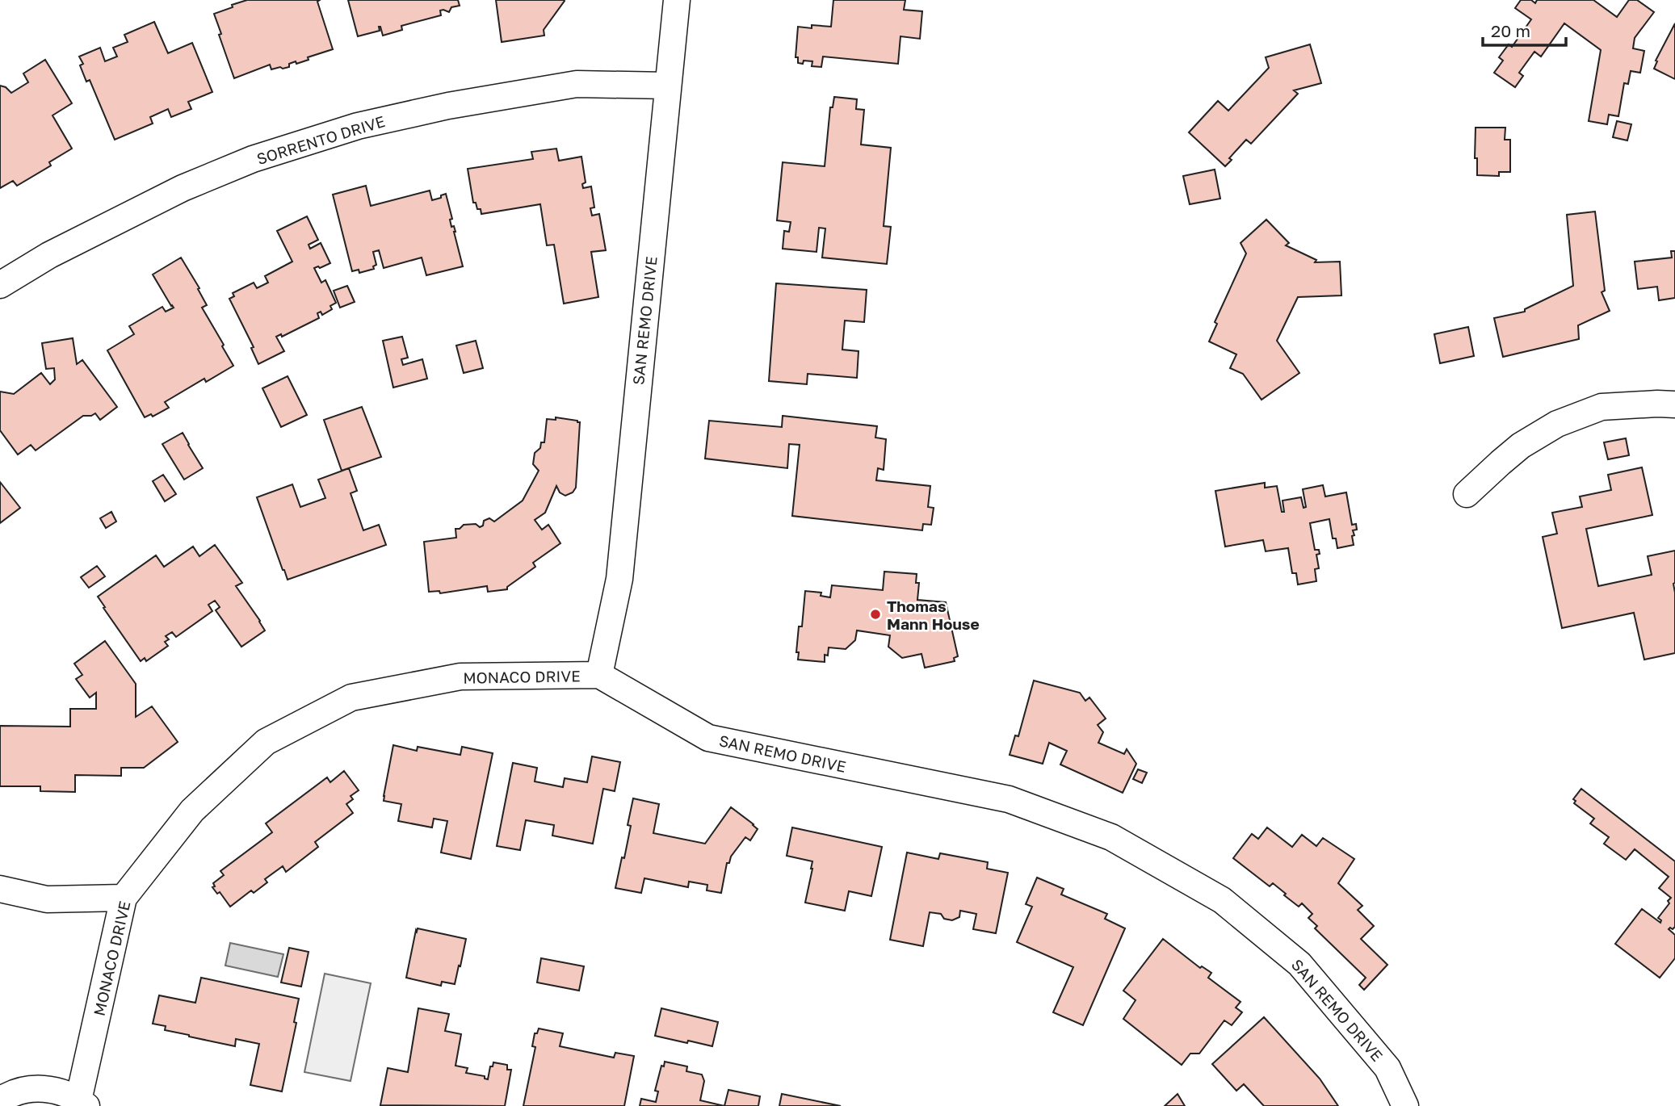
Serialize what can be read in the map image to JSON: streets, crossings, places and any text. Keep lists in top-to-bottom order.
{
  "streets": {
    "street": ["SORRENTO DRIVE", "SAN REMO DRIVE", "MONACO DRIVE"]
  },
  "crossings": [
    ["SORRENTO DRIVE", "SAN REMO DRIVE"],
    ["SAN REMO DRIVE", "MONACO DRIVE"]
  ],
  "places": ["Thomas Mann House"],
  "scale_bar": "20 m"
}
